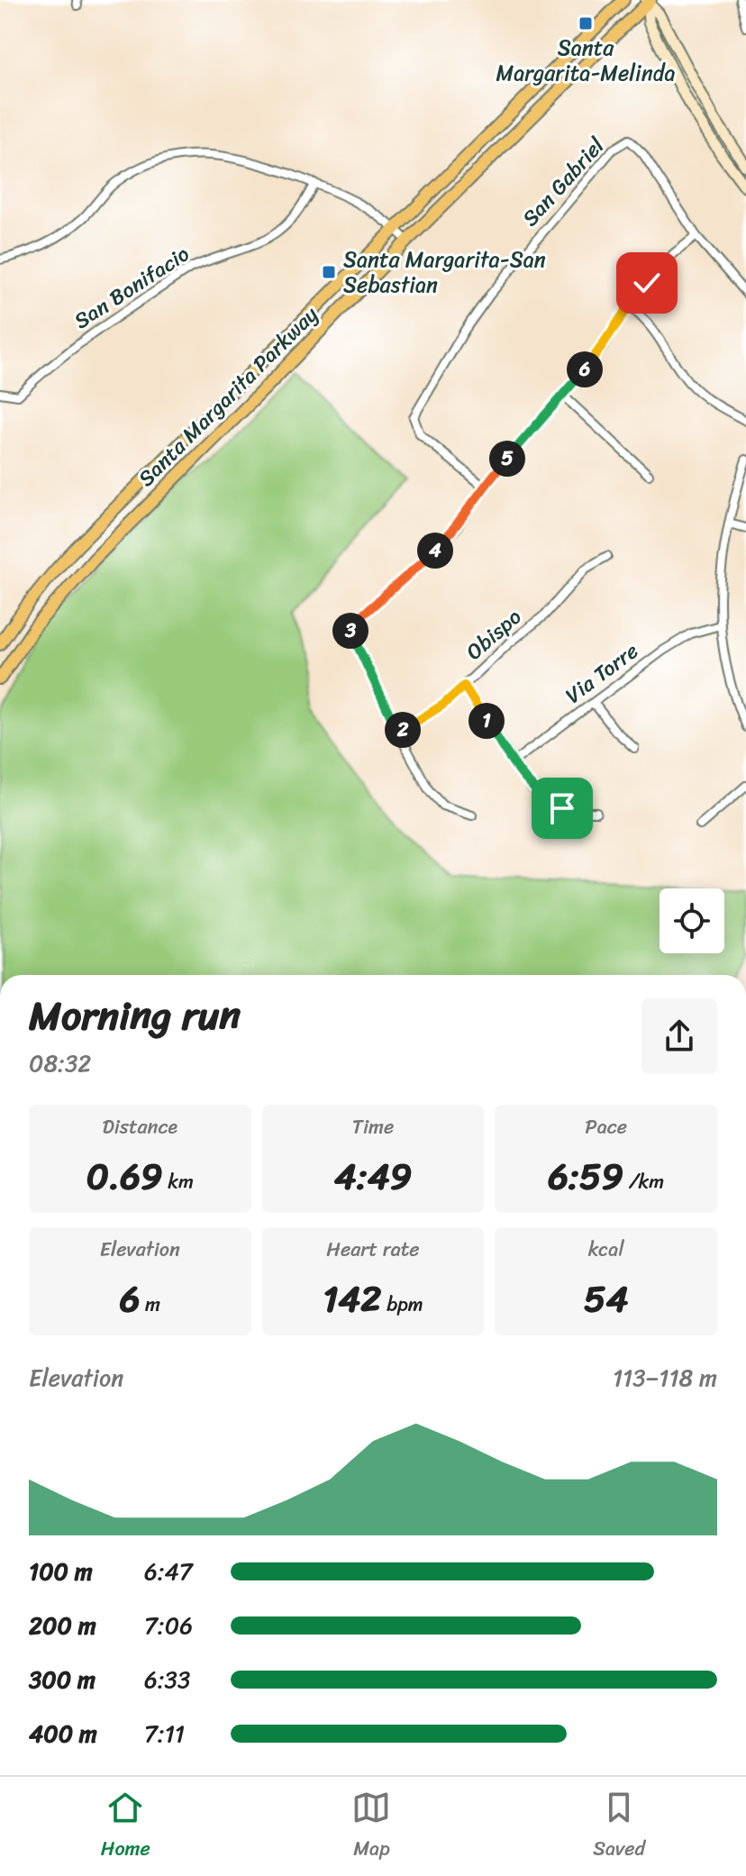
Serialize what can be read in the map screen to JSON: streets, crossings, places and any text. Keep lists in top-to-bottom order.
{
  "streets": {
    "main road": ["Santa Margarita Parkway"],
    "street": [
      "San Gabriel",
      "San Bonifacio",
      "Obispo",
      "Via Torre"
    ]
  },
  "places": {
    "transit": ["Santa Margarita-Melinda", "Santa Margarita-San Sebastian"]
  },
  "page": {
    "pins": [
      "6",
      "5",
      "4",
      "3",
      "1",
      "2"
    ],
    "heading": ["Morning run", "08:32"],
    "stats": [
      ["Distance", "0.69 km"],
      ["Time", "4:49"],
      ["Pace", "6:59 /km"],
      ["Elevation", "6 m"],
      ["Heart rate", "142 bpm"],
      ["kcal", "54"]
    ],
    "chart": ["Elevation", "113–118 m"],
    "list": [
      {
        "name": "100 m",
        "note": "6:47"
      },
      {
        "name": "200 m",
        "note": "7:06"
      },
      {
        "name": "300 m",
        "note": "6:33"
      },
      {
        "name": "400 m",
        "note": "7:11"
      }
    ],
    "tabs": ["Home", "Map", "Saved"]
  }
}
